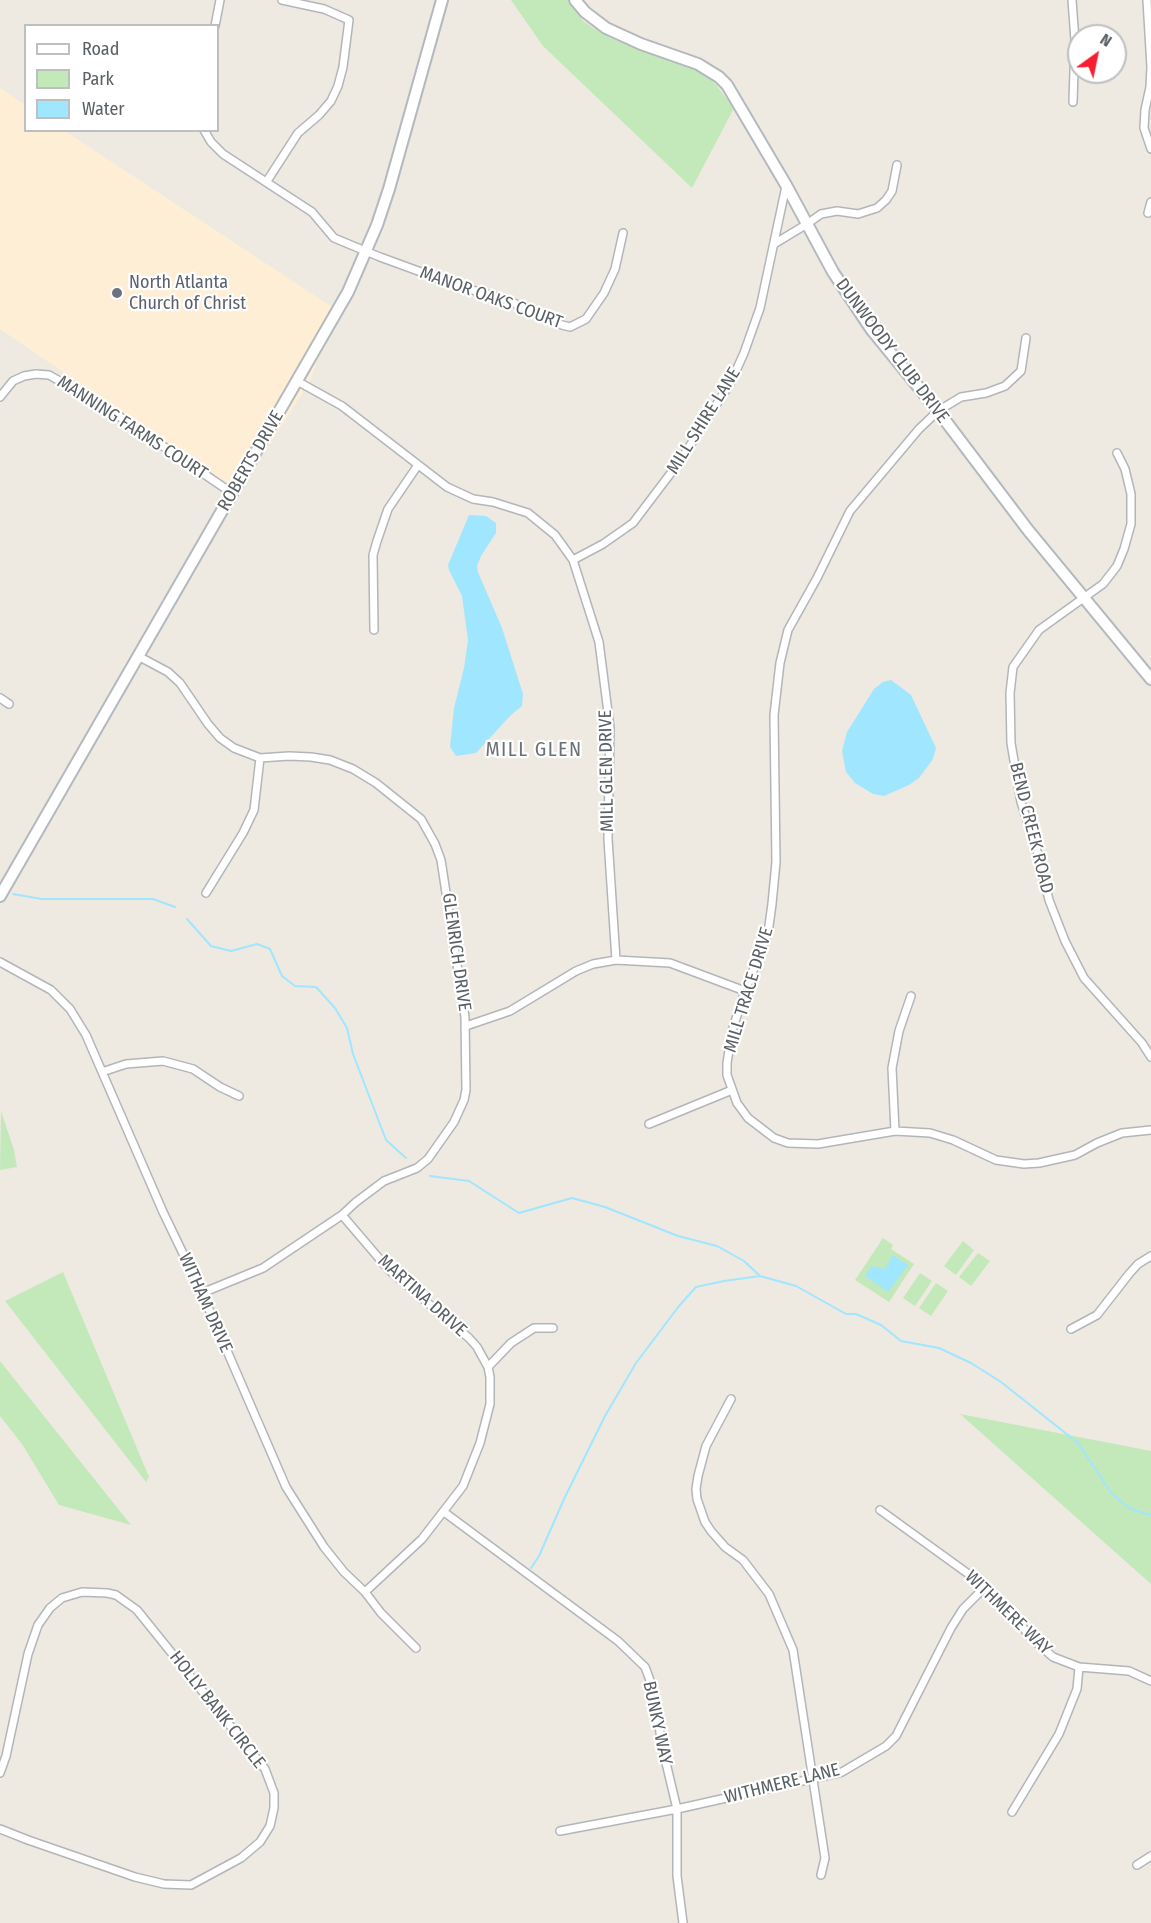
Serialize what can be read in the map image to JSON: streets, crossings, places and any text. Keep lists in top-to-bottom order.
{
  "streets": {
    "street": [
      "MANOR OAKS COURT",
      "DUNWOODY CLUB DRIVE",
      "MILL SHIRE LANE",
      "MANNING FARMS COURT",
      "ROBERTS DRIVE",
      "MILL GLEN DRIVE",
      "BEND CREEK ROAD",
      "GLENRICH DRIVE",
      "MILL TRACE DRIVE",
      "MARTINA DRIVE",
      "WITHAM DRIVE",
      "WITHMERE WAY",
      "HOLLY BANK CIRCLE",
      "BUNKY WAY",
      "WITHMERE LANE"
    ]
  },
  "crossings": [
    ["MANOR OAKS COURT", "ROBERTS DRIVE"],
    ["DUNWOODY CLUB DRIVE", "MILL SHIRE LANE"],
    ["DUNWOODY CLUB DRIVE", "BEND CREEK ROAD"],
    ["DUNWOODY CLUB DRIVE", "MILL TRACE DRIVE"],
    ["MILL SHIRE LANE", "MILL GLEN DRIVE"],
    ["MANNING FARMS COURT", "ROBERTS DRIVE"],
    ["ROBERTS DRIVE", "MILL GLEN DRIVE"],
    ["ROBERTS DRIVE", "GLENRICH DRIVE"],
    ["GLENRICH DRIVE", "MARTINA DRIVE"],
    ["GLENRICH DRIVE", "WITHAM DRIVE"],
    ["MARTINA DRIVE", "WITHAM DRIVE"],
    ["MARTINA DRIVE", "BUNKY WAY"],
    ["WITHMERE WAY", "WITHMERE LANE"],
    ["BUNKY WAY", "WITHMERE LANE"]
  ],
  "districts": ["MILL GLEN"],
  "places": ["North Atlanta Church of Christ"],
  "legend": ["Road", "Park", "Water"],
  "north": "top right"
}
